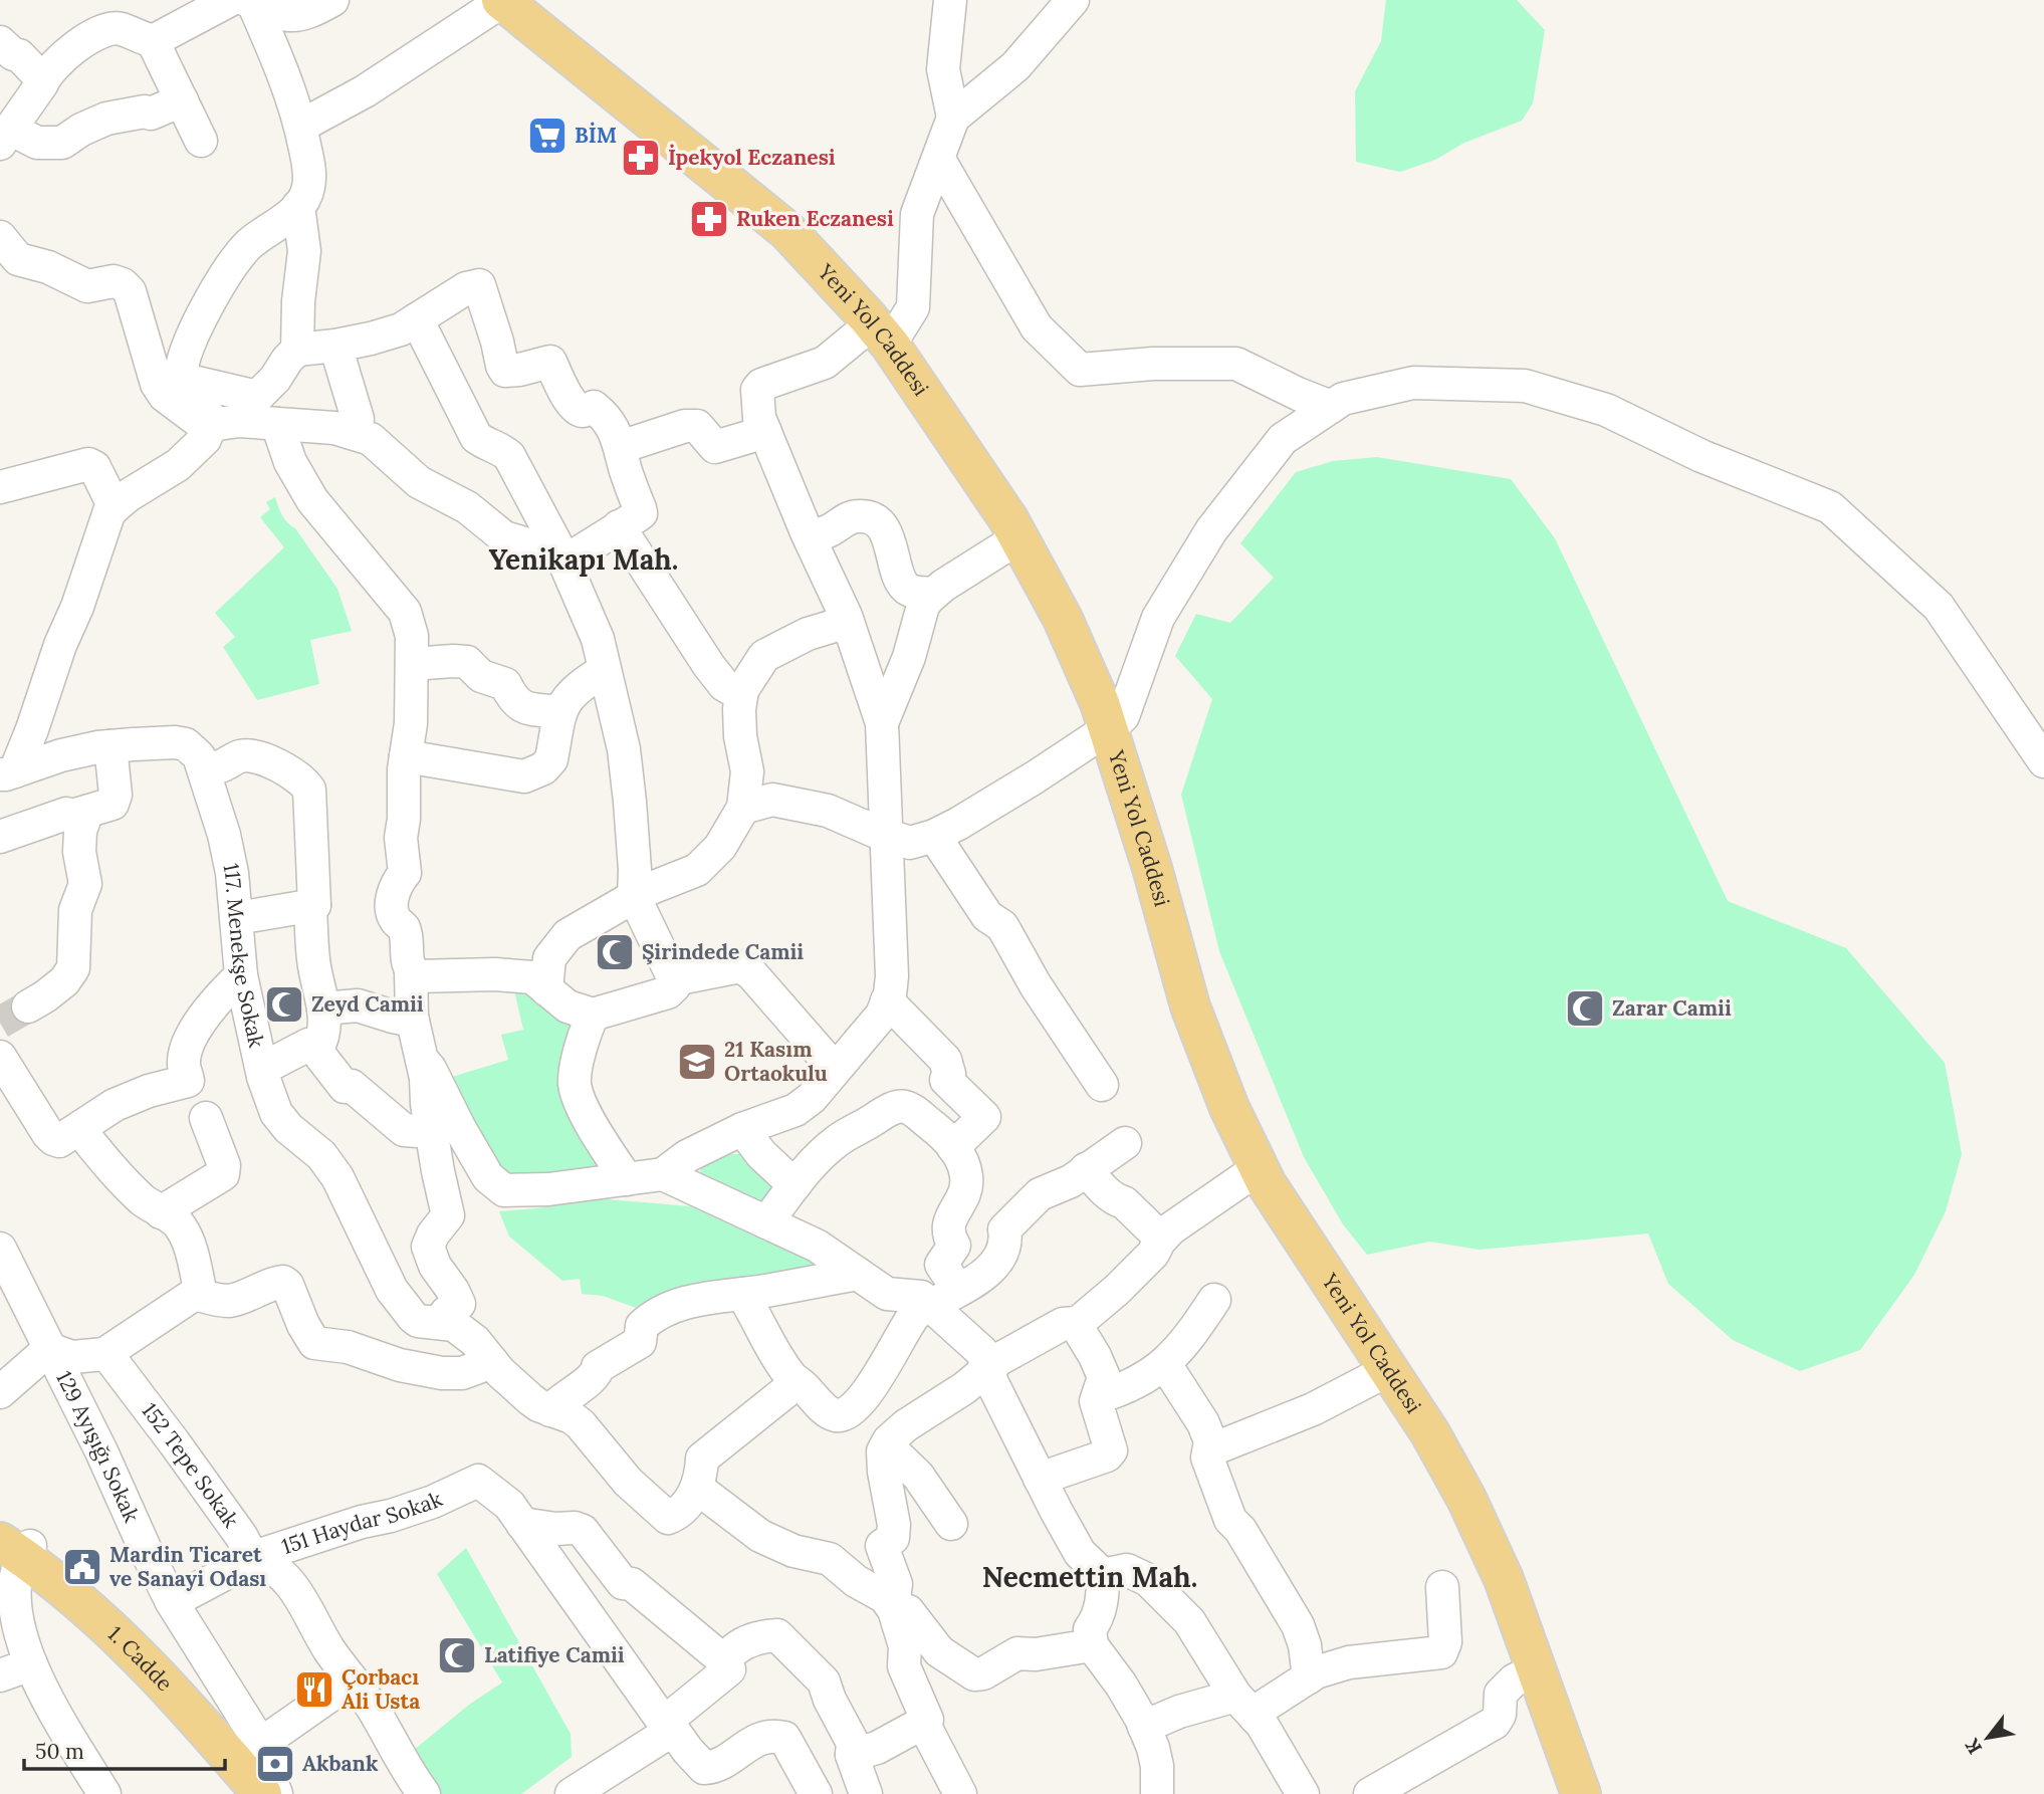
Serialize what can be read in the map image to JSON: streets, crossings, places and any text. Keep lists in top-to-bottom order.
{
  "streets": {
    "main road": ["Yeni Yol Caddesi", "1. Cadde"],
    "street": [
      "117. Menekşe Sokak",
      "129 Ayışığı Sokak",
      "152 Tepe Sokak",
      "151 Haydar Sokak"
    ]
  },
  "crossings": [
    ["129 Ayışığı Sokak", "151 Haydar Sokak"],
    ["152 Tepe Sokak", "151 Haydar Sokak"]
  ],
  "districts": ["Yenikapı Mah.", "Necmettin Mah."],
  "places": {
    "supermarket": ["BİM"],
    "pharmacy": ["İpekyol Eczanesi", "Ruken Eczanesi"],
    "mosque": [
      "Şirindede Camii",
      "Zeyd Camii",
      "Zarar Camii",
      "Latifiye Camii"
    ],
    "school or university": ["21 Kasım Ortaokulu"],
    "public building": ["Mardin Ticaret ve Sanayi Odası"],
    "restaurant": ["Çorbacı Ali Usta"],
    "bank": ["Akbank"]
  },
  "scale_bar": "50 m",
  "north": "bottom left"
}
